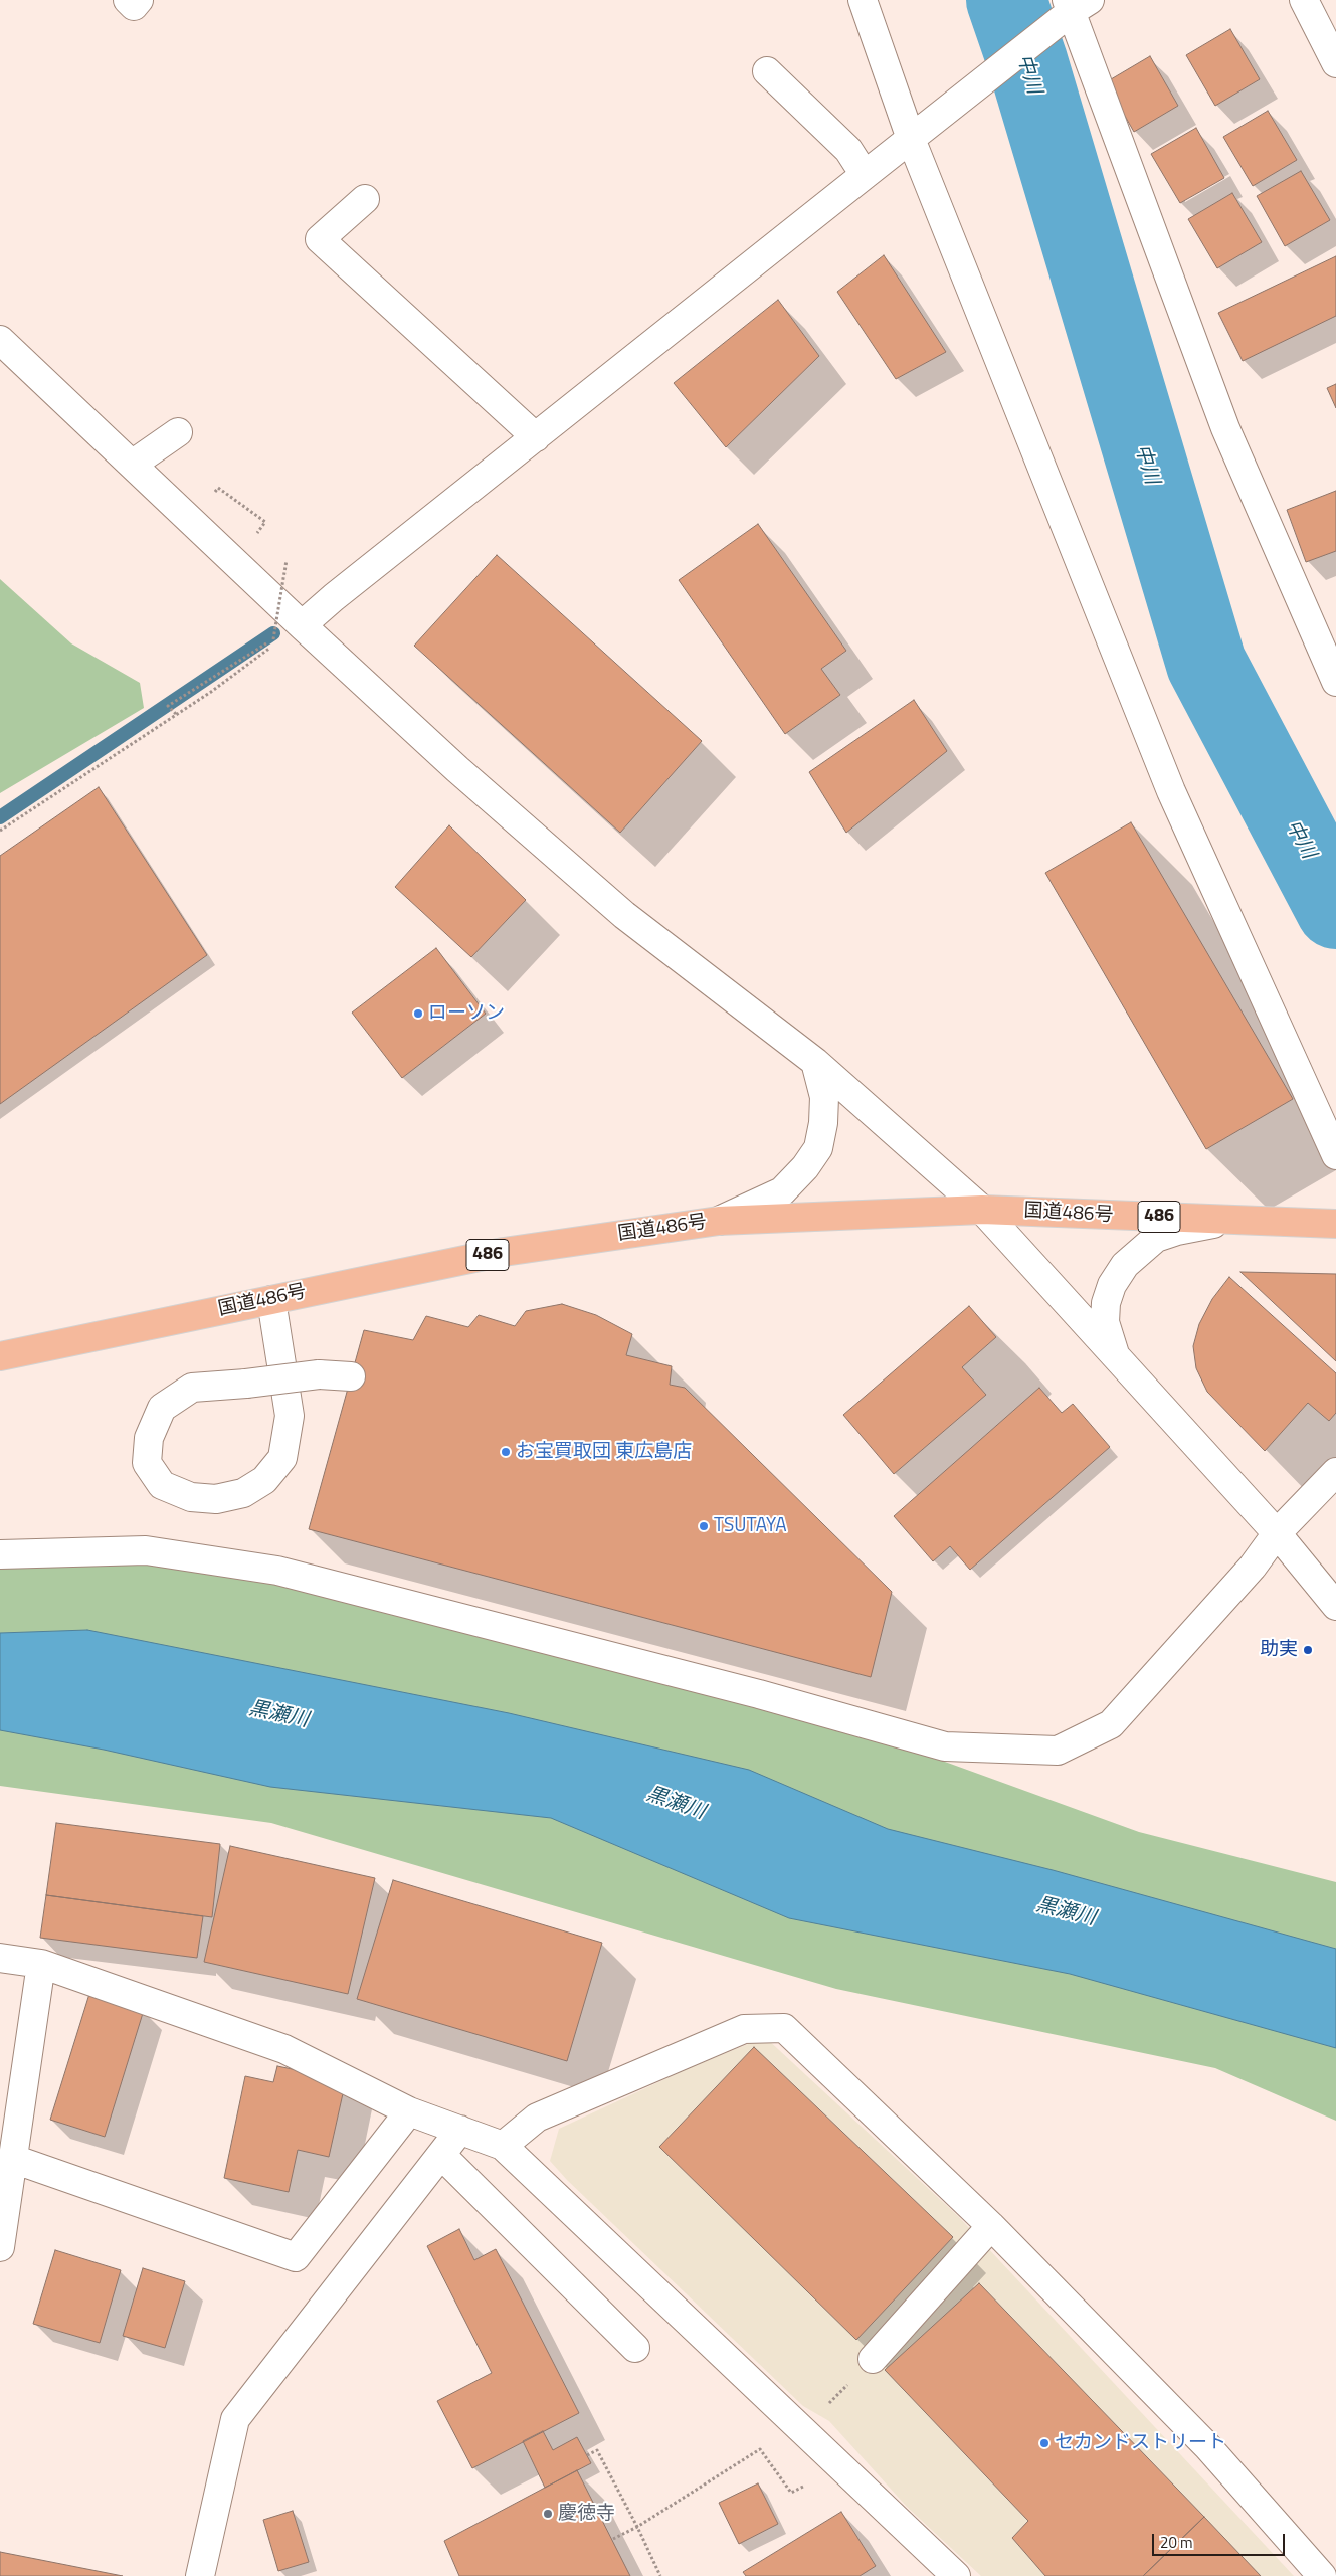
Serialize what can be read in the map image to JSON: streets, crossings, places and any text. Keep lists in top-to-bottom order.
{
  "streets": {
    "highway": ["国道486号", "486"]
  },
  "water": ["中川", "黒瀬川"],
  "places": [
    "ローソン",
    "お宝買取団 東広島店",
    "TSUTAYA",
    "助実",
    "セカンドストリート",
    "慶徳寺"
  ],
  "scale_bar": "20 m"
}
